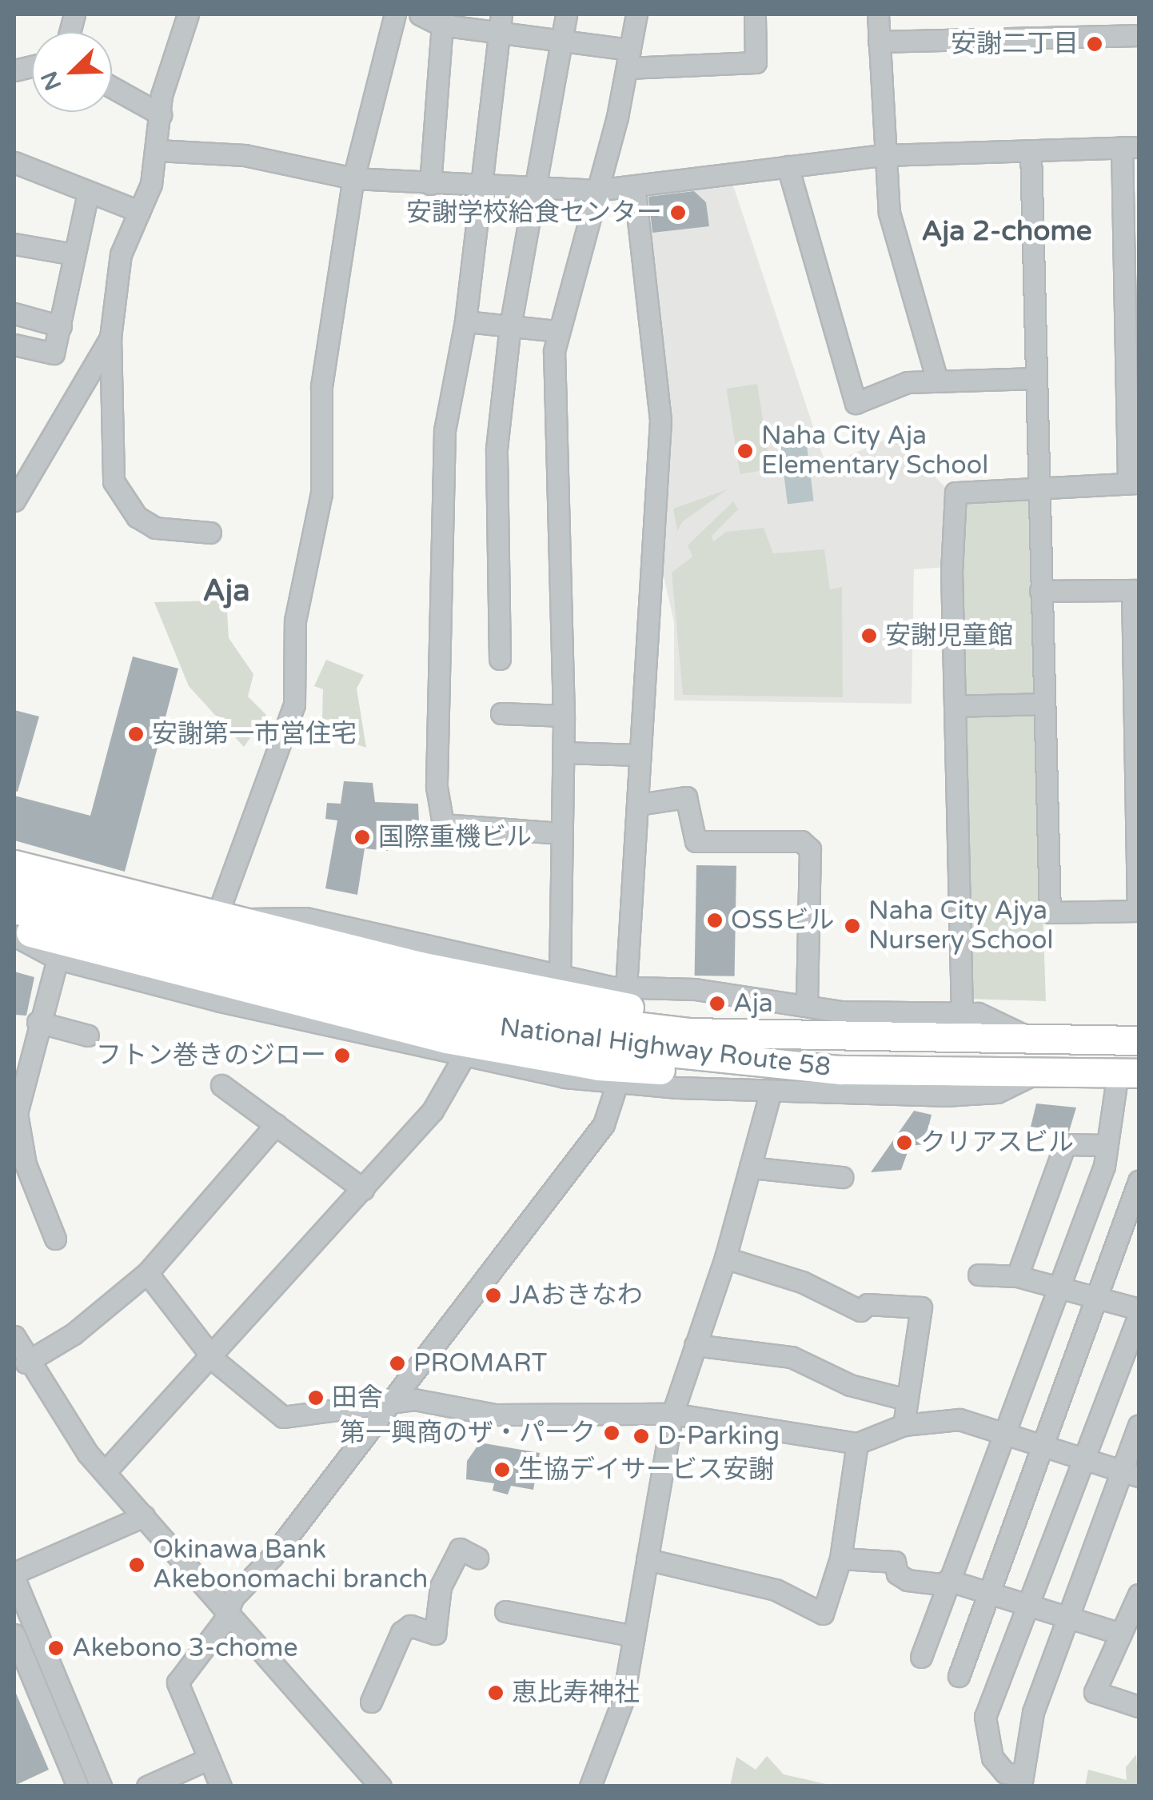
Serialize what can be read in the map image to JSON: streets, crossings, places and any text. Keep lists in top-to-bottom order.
{
  "streets": {
    "highway": ["National Highway Route 58"]
  },
  "districts": ["Aja 2-chome", "Aja"],
  "places": [
    "安謝二丁目",
    "安謝学校給食センター",
    "Naha City Aja Elementary School",
    "安謝児童館",
    "安謝第一市営住宅",
    "国際重機ビル",
    "OSSビル",
    "Naha City Ajya Nursery School",
    "Aja",
    "フトン巻きのジロー",
    "クリアスビル",
    "JAおきなわ",
    "PROMART",
    "田舎",
    "第一興商のザ・パーク",
    "D-Parking",
    "生協デイサービス安謝",
    "Okinawa Bank Akebonomachi branch",
    "Akebono 3-chome",
    "恵比寿神社"
  ],
  "north": "bottom left"
}
